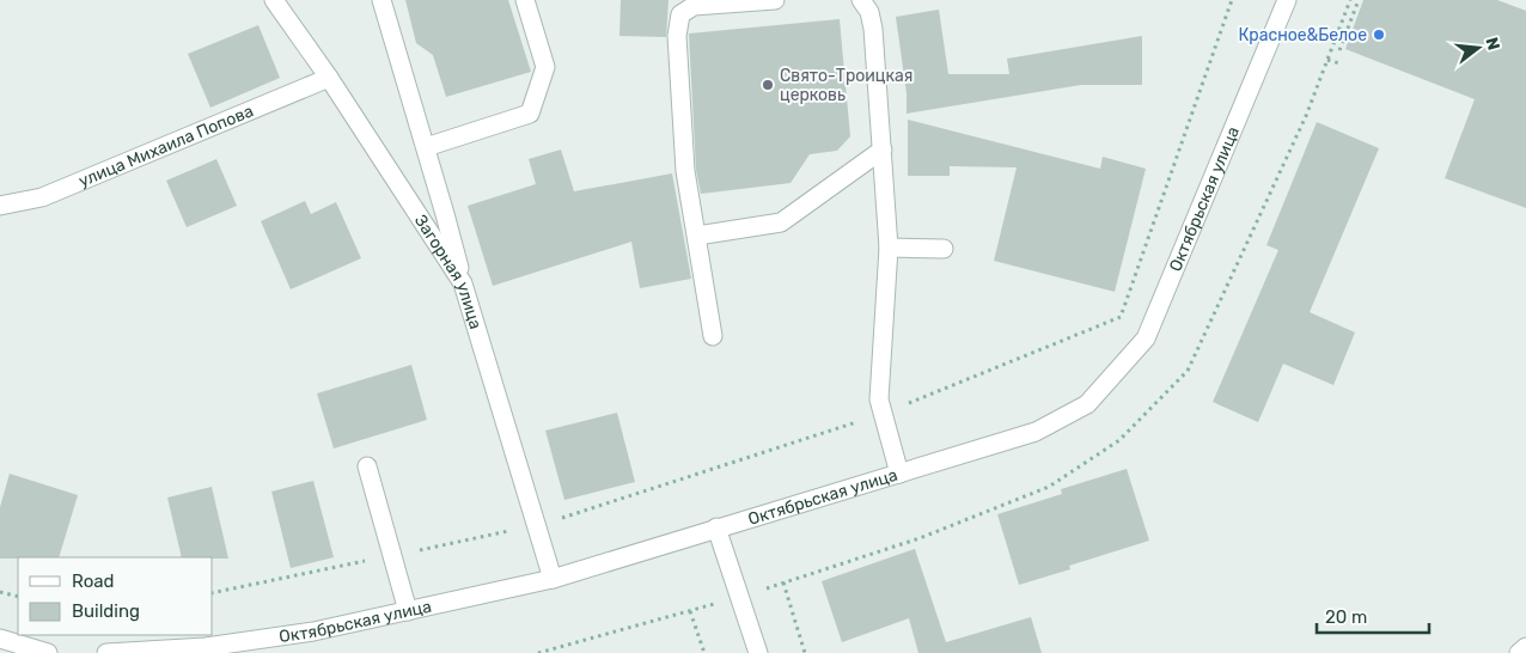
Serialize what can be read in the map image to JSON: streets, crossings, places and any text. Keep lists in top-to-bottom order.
{
  "streets": {
    "street": ["улица Михаила Попова", "Октябрьская улица", "Загорная улица"]
  },
  "crossings": [
    ["улица Михаила Попова", "Загорная улица"],
    ["Октябрьская улица", "Загорная улица"]
  ],
  "places": ["Красное&Белое", "Свято-Троицкая церковь"],
  "legend": ["Road", "Building"],
  "scale_bar": "20 m",
  "north": "right"
}
